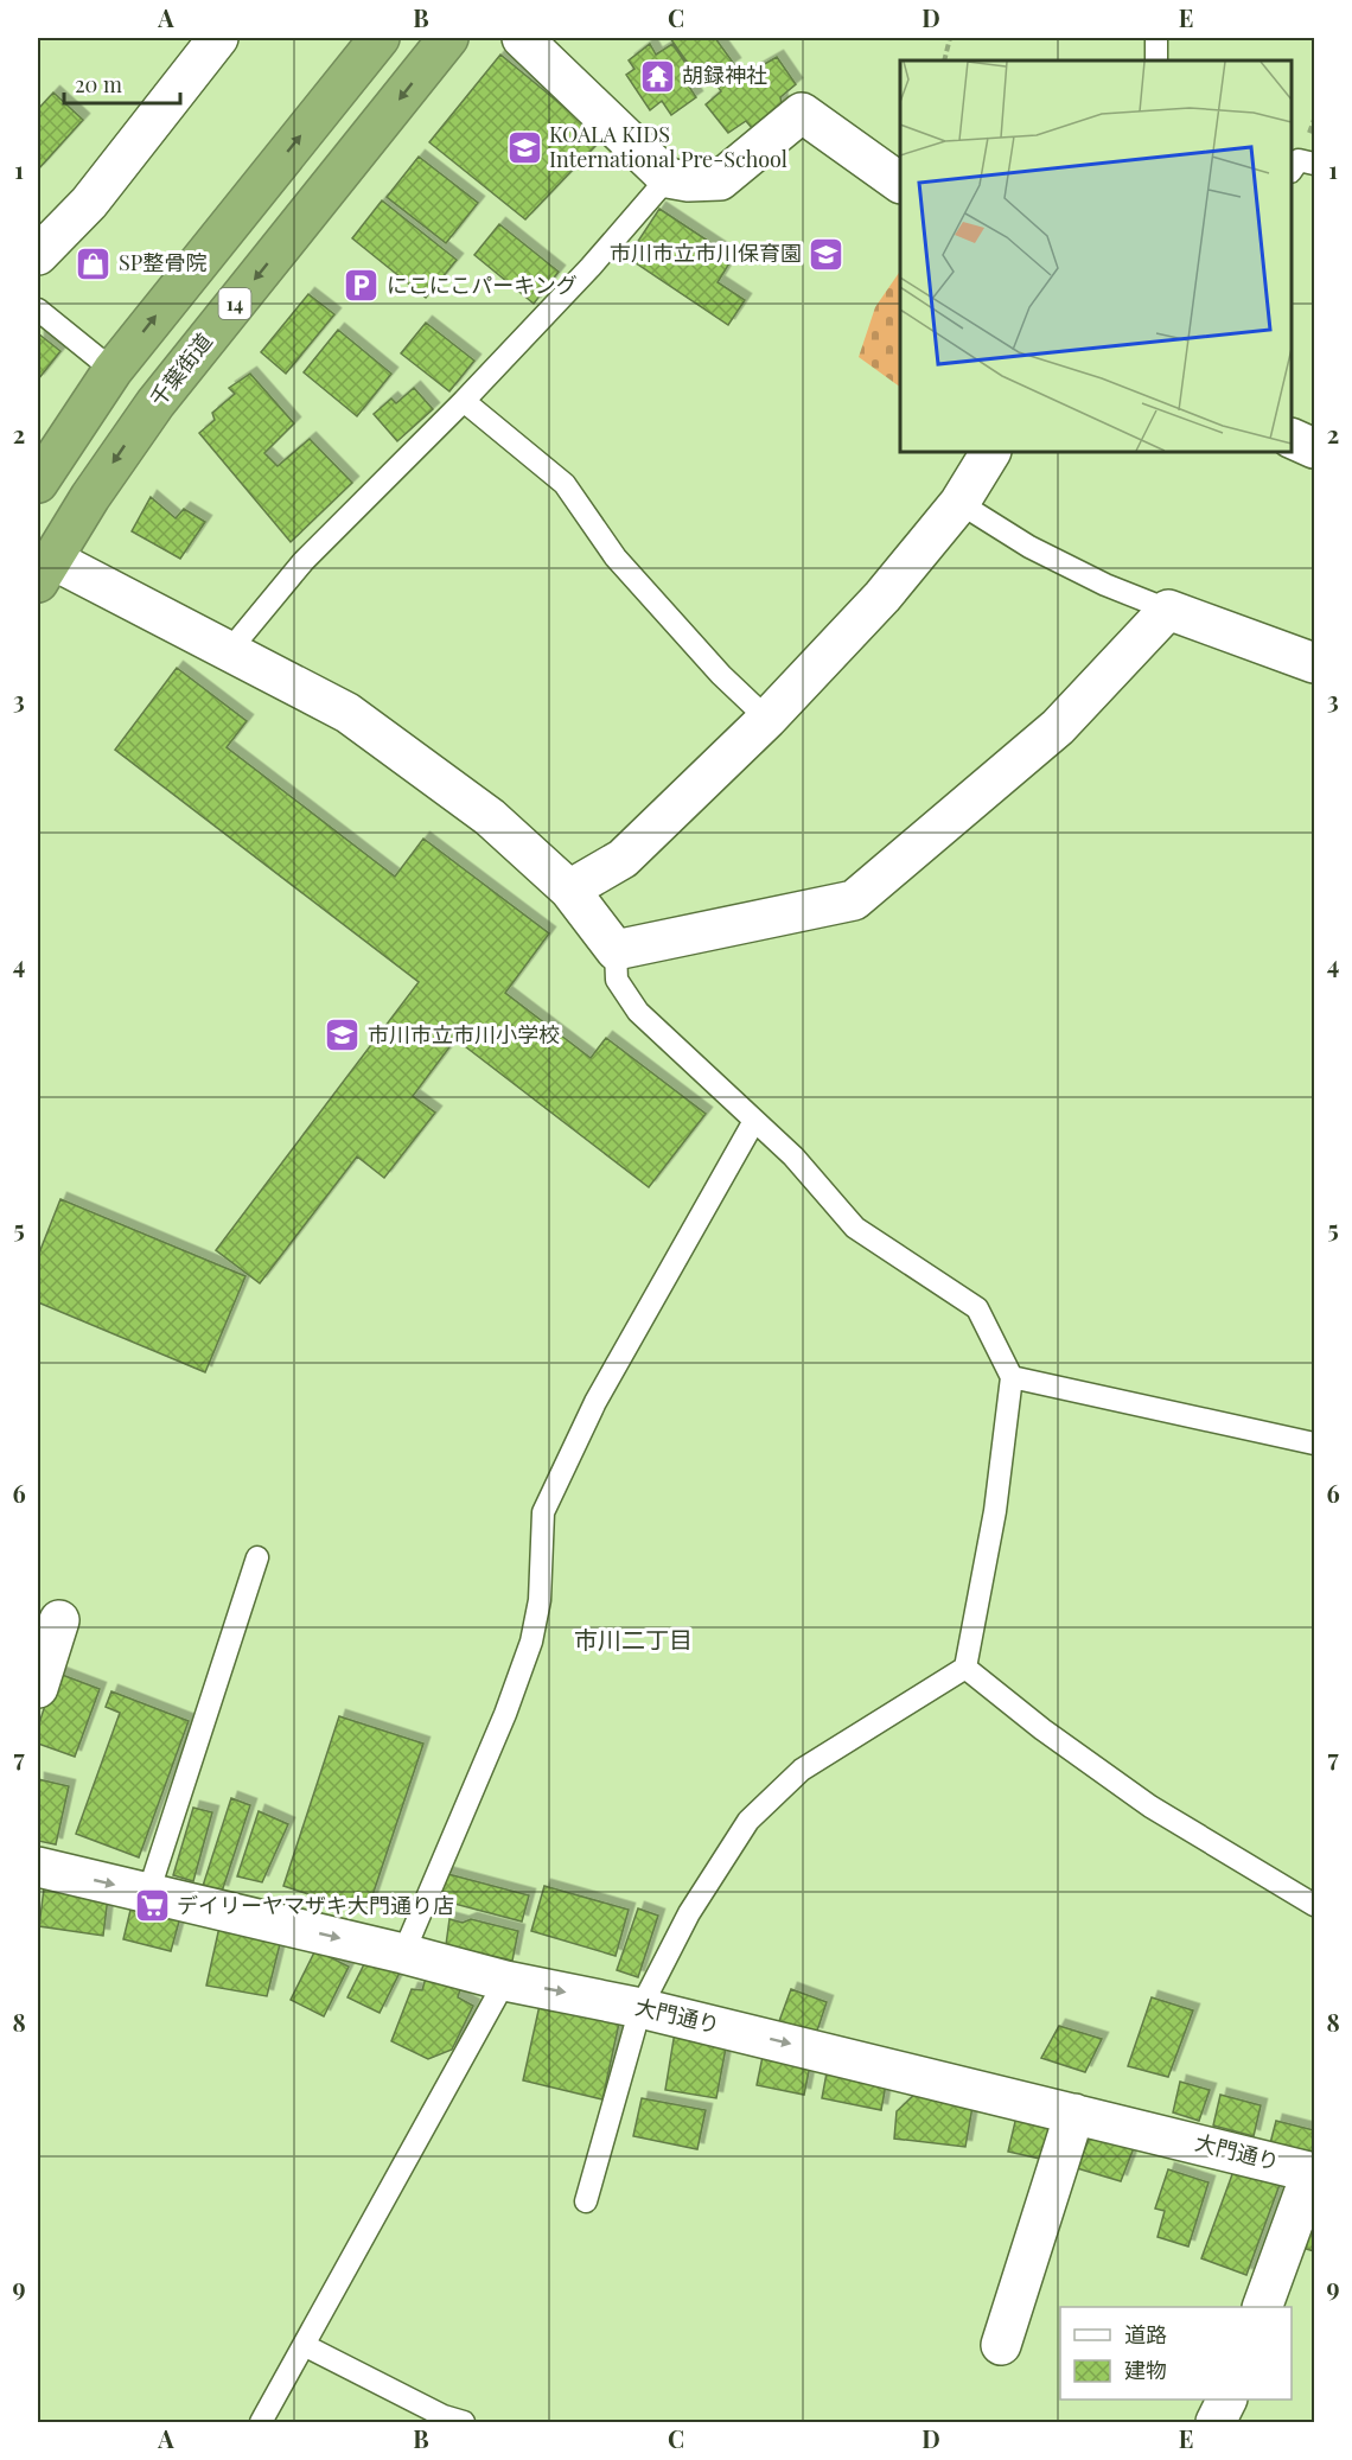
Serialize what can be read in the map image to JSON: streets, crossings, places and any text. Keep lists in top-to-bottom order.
{
  "streets": {
    "highway": ["14", "千葉街道"],
    "street": ["大門通り"]
  },
  "one_way": ["大門通り"],
  "districts": ["市川二丁目"],
  "places": {
    "temple": ["胡録神社"],
    "school or university": ["KOALA KIDS International Pre-School", "市川市立市川保育園", "市川市立市川小学校"],
    "shop": ["SP整骨院"],
    "parking": ["にこにこパーキング"],
    "supermarket": ["デイリーヤマザキ大門通り店"]
  },
  "legend": ["道路", "建物"],
  "scale_bar": "20 m",
  "grid": {
    "columns": [
      "A",
      "B",
      "C",
      "D",
      "E"
    ],
    "rows": [
      "1",
      "2",
      "3",
      "4",
      "5",
      "6",
      "7",
      "8",
      "9"
    ]
  }
}
